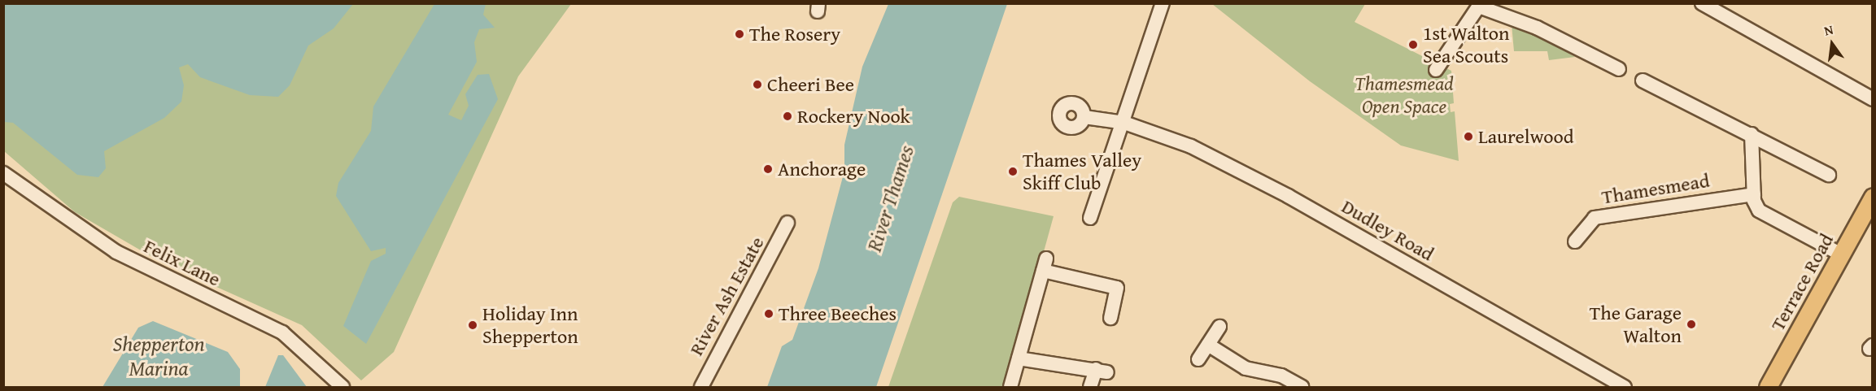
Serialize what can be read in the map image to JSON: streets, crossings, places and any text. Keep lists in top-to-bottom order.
{
  "streets": {
    "main road": ["Terrace Road"],
    "street": [
      "Thamesmead",
      "Dudley Road",
      "Felix Lane",
      "River Ash Estate"
    ]
  },
  "water": ["River Thames", "Shepperton Marina"],
  "parks": ["Thamesmead Open Space"],
  "places": [
    "The Rosery",
    "1st Walton Sea Scouts",
    "Cheeri Bee",
    "Rockery Nook",
    "Laurelwood",
    "Anchorage",
    "Thames Valley Skiff Club",
    "Three Beeches",
    "The Garage Walton",
    "Holiday Inn Shepperton"
  ],
  "north": "top"
}
